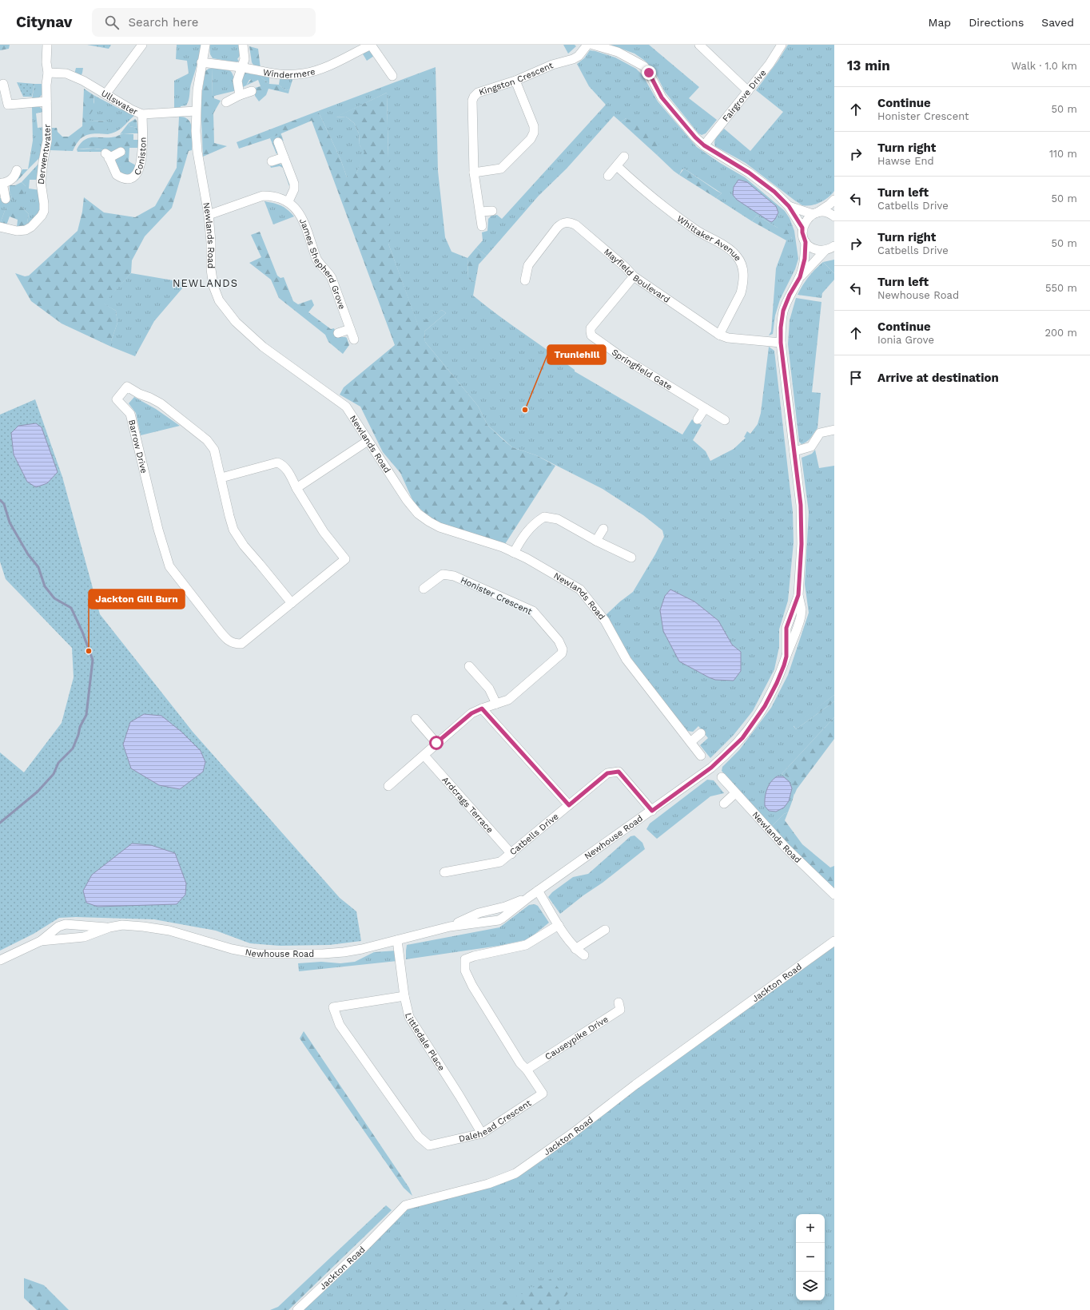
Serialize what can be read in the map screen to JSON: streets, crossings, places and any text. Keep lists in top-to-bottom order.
{
  "streets": {
    "street": [
      "Windermere",
      "Kingston Crescent",
      "Fairgrove Drive",
      "Ullswater",
      "Derwentwater",
      "Coniston",
      "Newlands Road",
      "Whittaker Avenue",
      "James Shepherd Grove",
      "Mayfield Boulevard",
      "Springfield Gate",
      "Barrow Drive",
      "Honister Crescent",
      "Ardcrags Terrace",
      "Catbells Drive",
      "Newhouse Road",
      "Jackton Road",
      "Causeypike Drive",
      "Littledale Place",
      "Dalehead Crescent"
    ]
  },
  "crossings": [
    ["Windermere", "Newlands Road"],
    ["Ullswater", "Derwentwater"],
    ["Ullswater", "Coniston"],
    ["Ullswater", "Newlands Road"],
    ["Newlands Road", "James Shepherd Grove"],
    ["Whittaker Avenue", "Mayfield Boulevard"],
    ["Mayfield Boulevard", "Springfield Gate"],
    ["Mayfield Boulevard", "Newhouse Road"],
    ["Honister Crescent", "Ardcrags Terrace"],
    ["Ardcrags Terrace", "Catbells Drive"],
    ["Catbells Drive", "Newhouse Road"],
    ["Newhouse Road", "Littledale Place"],
    ["Causeypike Drive", "Dalehead Crescent"],
    ["Littledale Place", "Dalehead Crescent"]
  ],
  "districts": ["NEWLANDS"],
  "places": ["Trunlehill", "Jackton Gill Burn"],
  "page": {
    "header": "Citynav",
    "search": "Search here",
    "nav": ["Map", "Directions", "Saved"],
    "heading": ["13 min", "Walk · 1.0 km"],
    "list": [
      ["Continue", "Honister Crescent", "50 m"],
      ["Turn right", "Hawse End", "110 m"],
      ["Turn left", "Catbells Drive", "50 m"],
      ["Turn right", "Catbells Drive", "50 m"],
      ["Turn left", "Newhouse Road", "550 m"],
      ["Continue", "Ionia Grove", "200 m"],
      "Arrive at destination"
    ],
    "map_buttons": ["+", "−"]
  }
}
